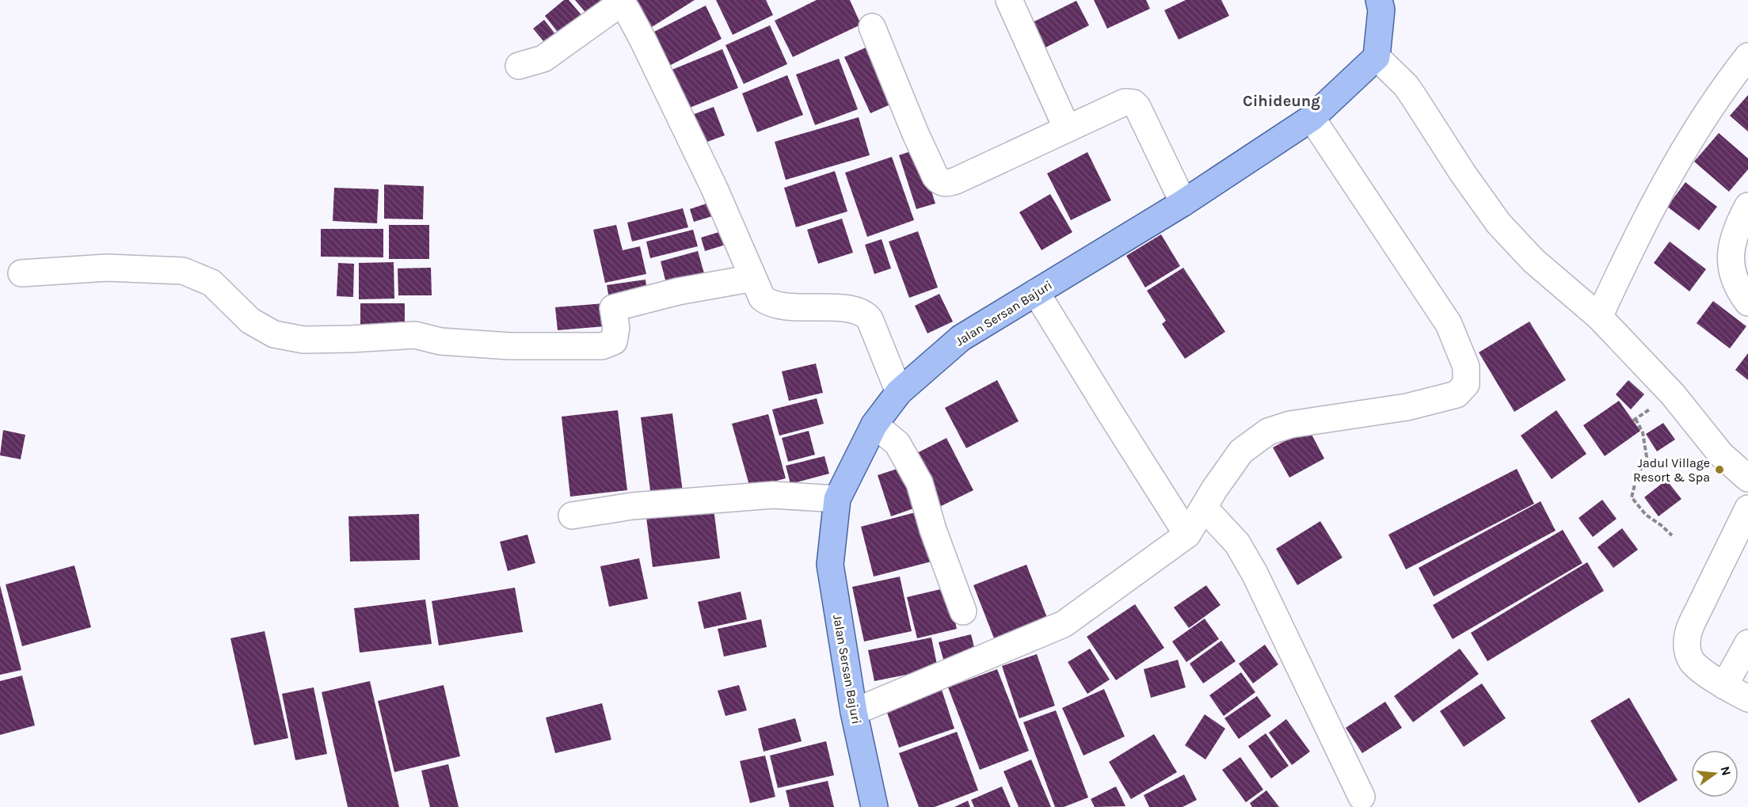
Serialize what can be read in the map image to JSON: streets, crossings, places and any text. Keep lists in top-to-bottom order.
{
  "streets": {
    "main road": ["Jalan Sersan Bajuri"]
  },
  "districts": ["Cihideung"],
  "places": ["Jadul Village Resort & Spa"],
  "north": "right"
}
